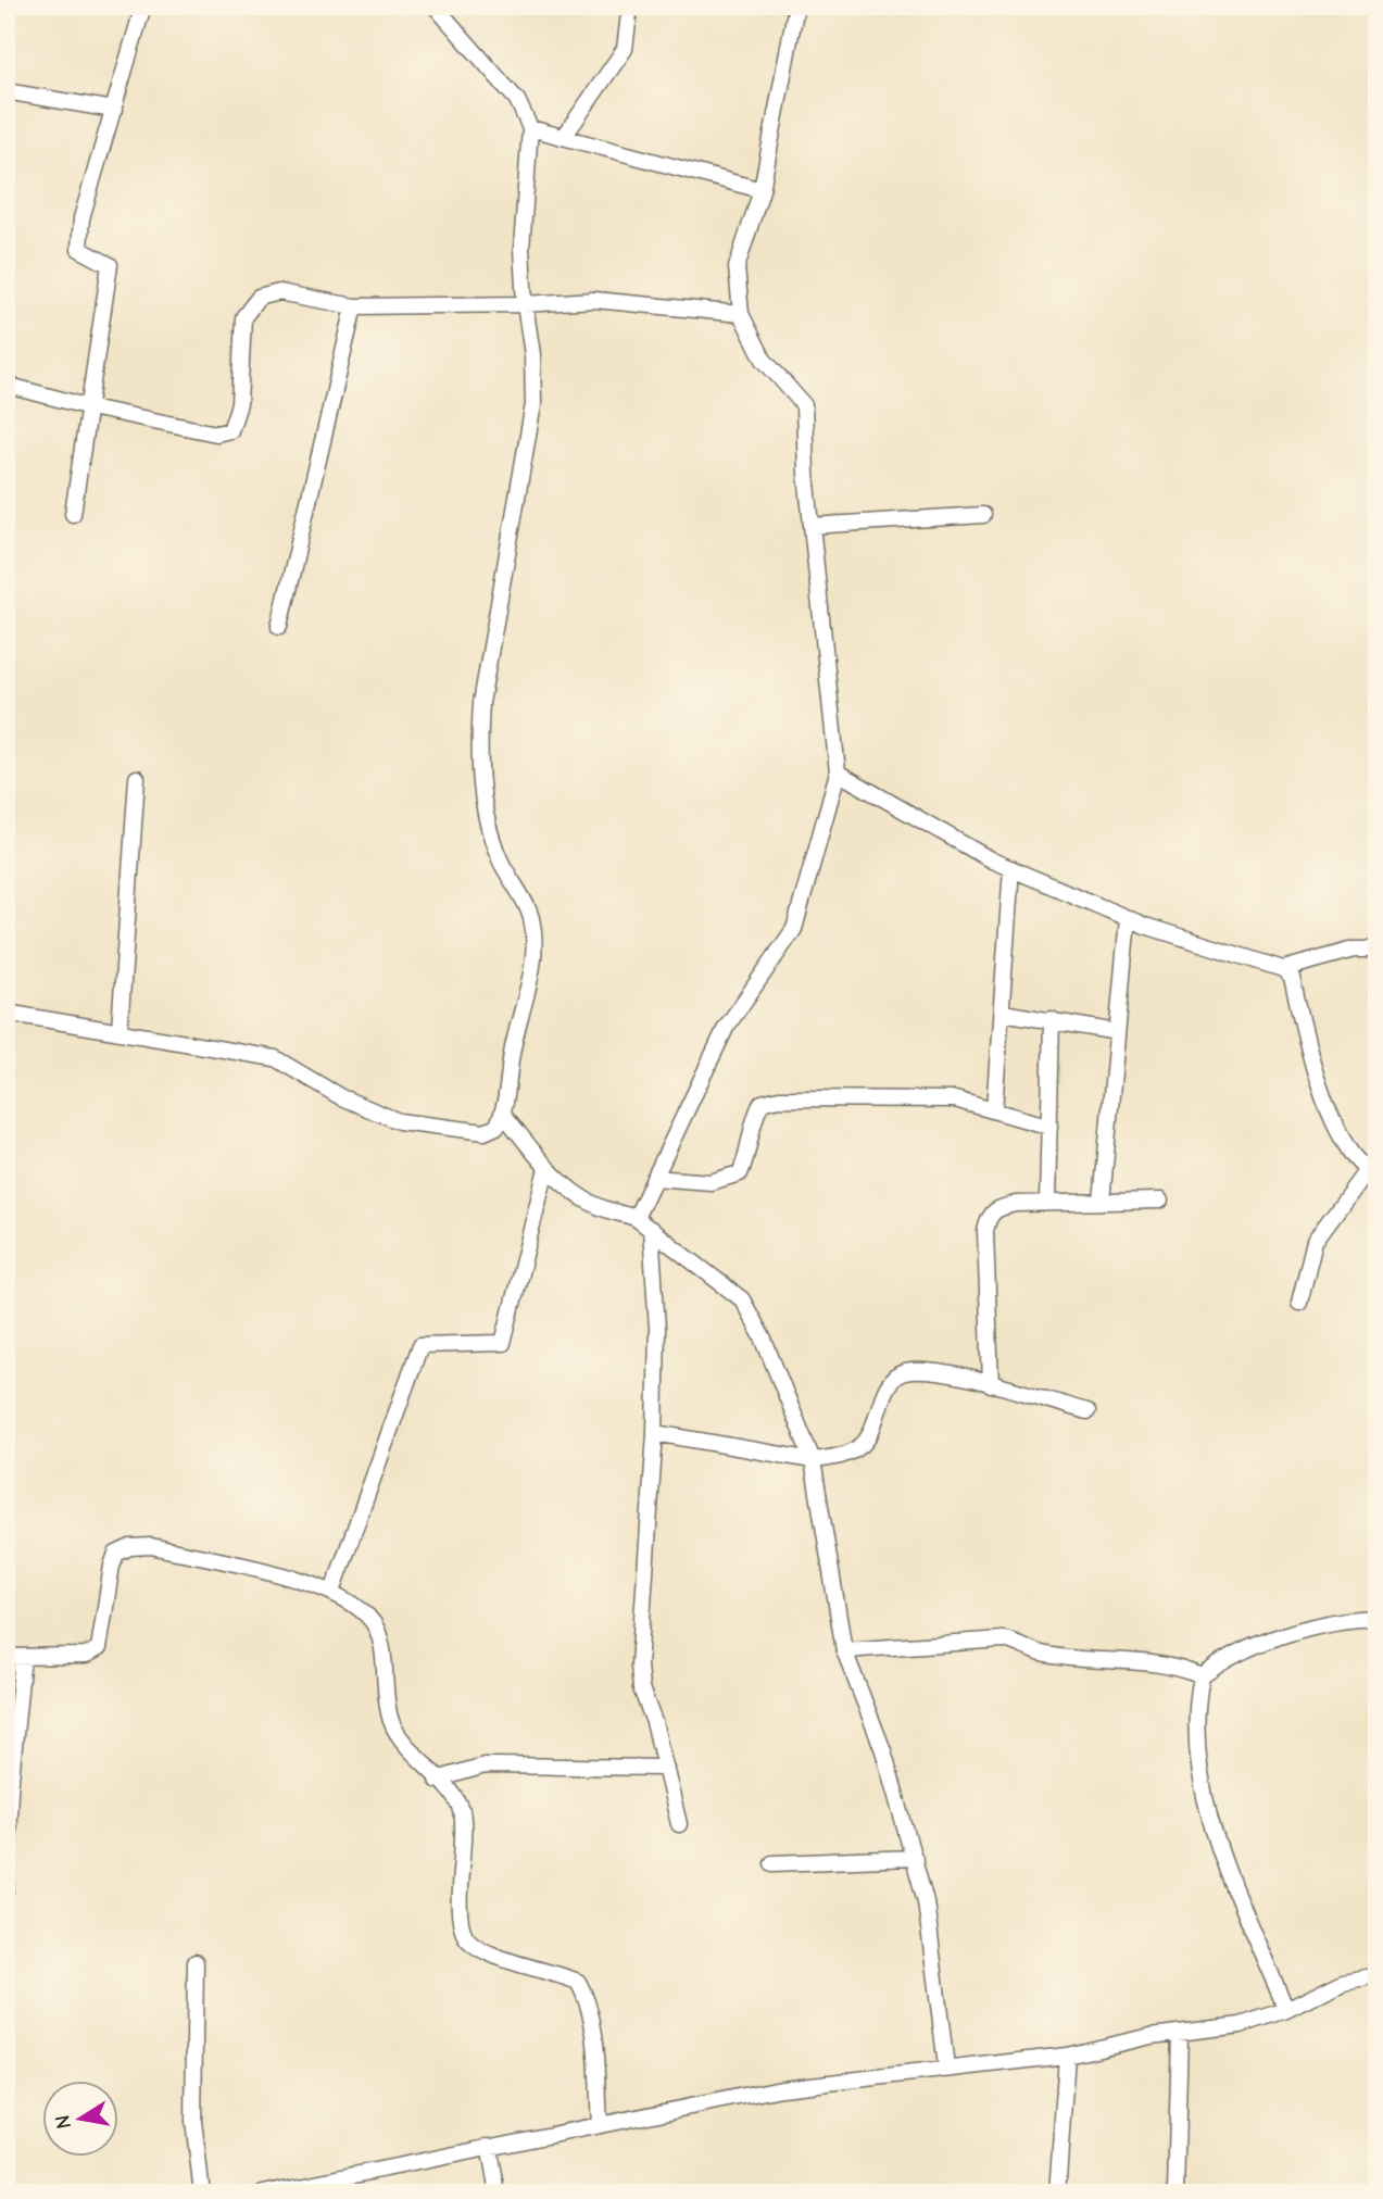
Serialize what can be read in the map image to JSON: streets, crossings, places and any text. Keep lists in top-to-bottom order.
{
  "north": "left"
}
